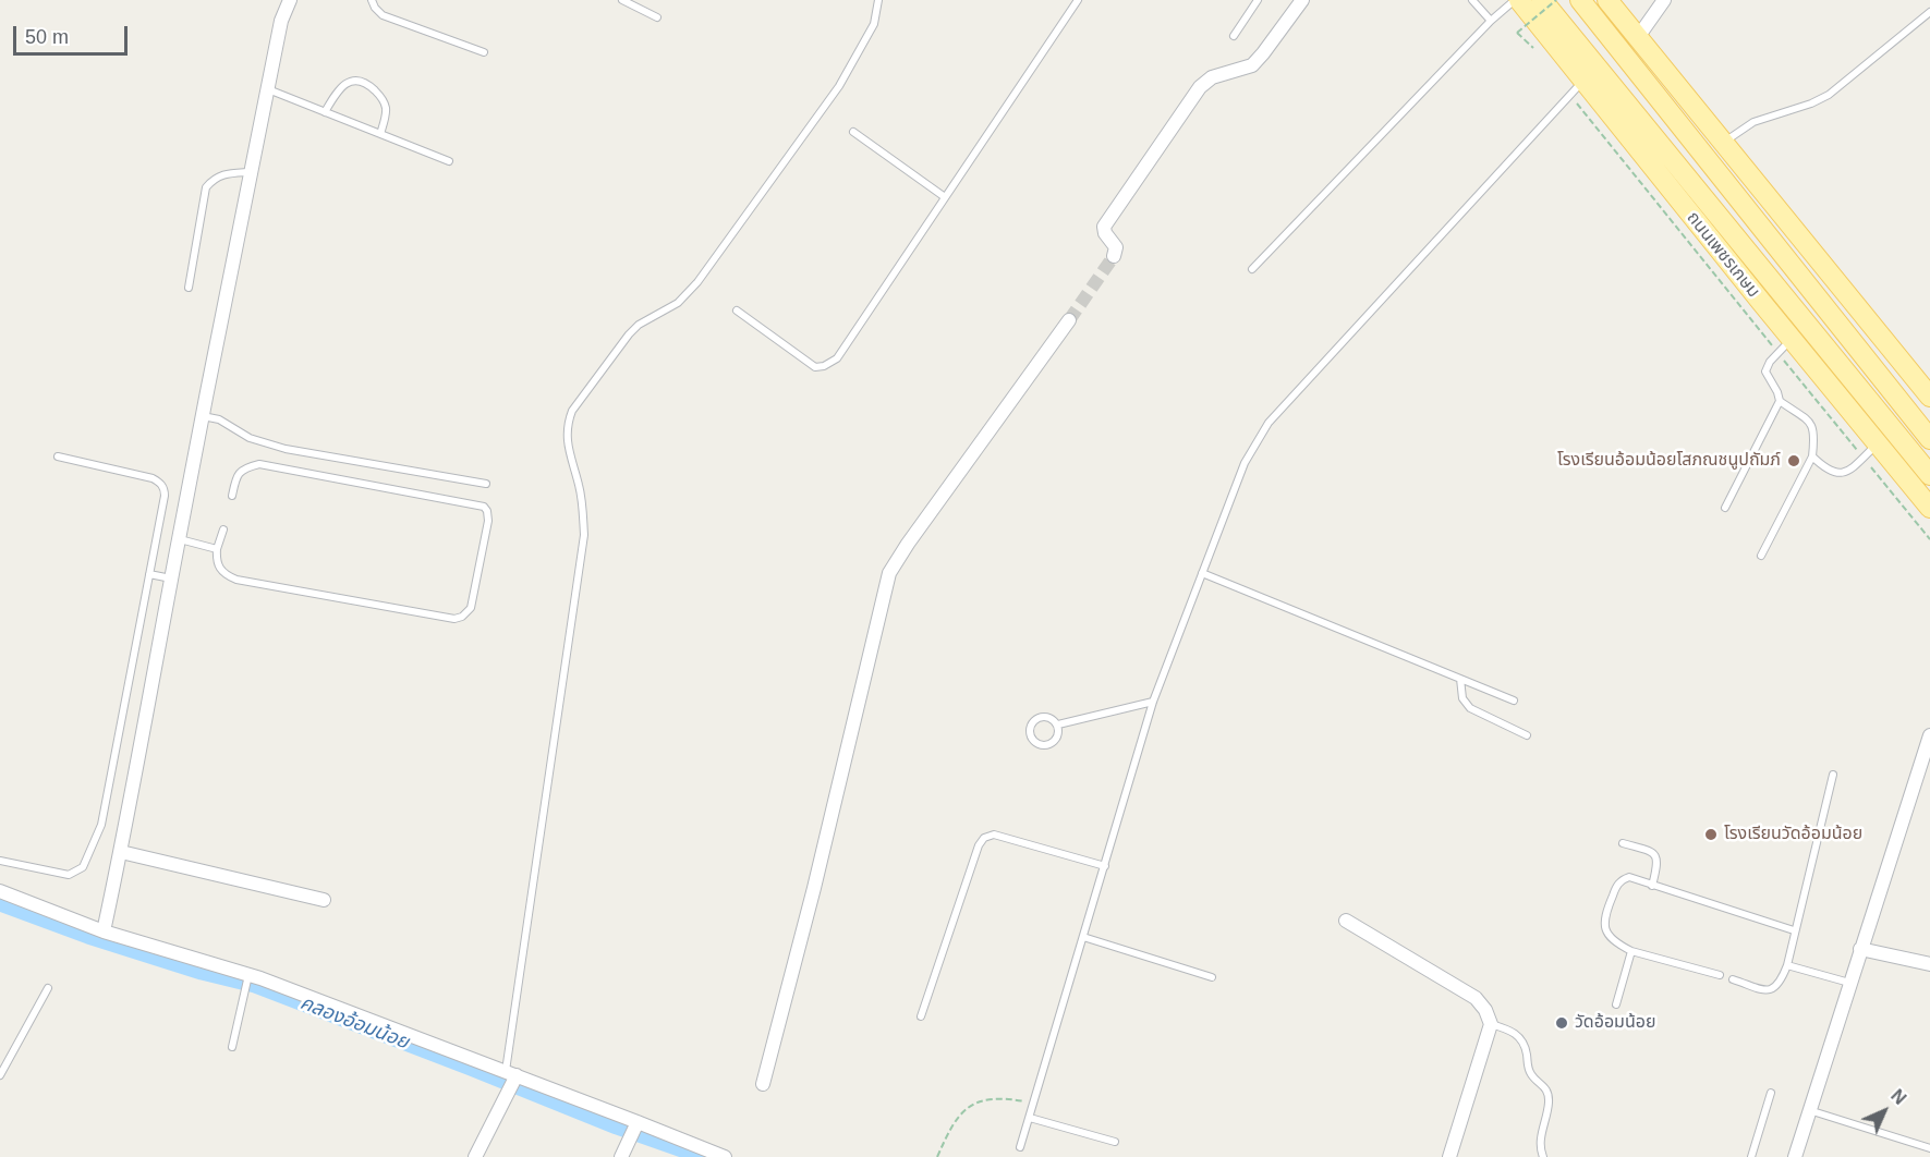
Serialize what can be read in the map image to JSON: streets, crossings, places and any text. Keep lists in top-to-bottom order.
{
  "streets": {
    "main road": ["ถนนเพชรเกษม"]
  },
  "water": ["คลองอ้อมน้อย"],
  "places": ["โรงเรียนอ้อมน้อยโสภณชนูปถัมภ์", "โรงเรียนวัดอ้อมน้อย", "วัดอ้อมน้อย"],
  "scale_bar": "50 m",
  "north": "top right"
}
